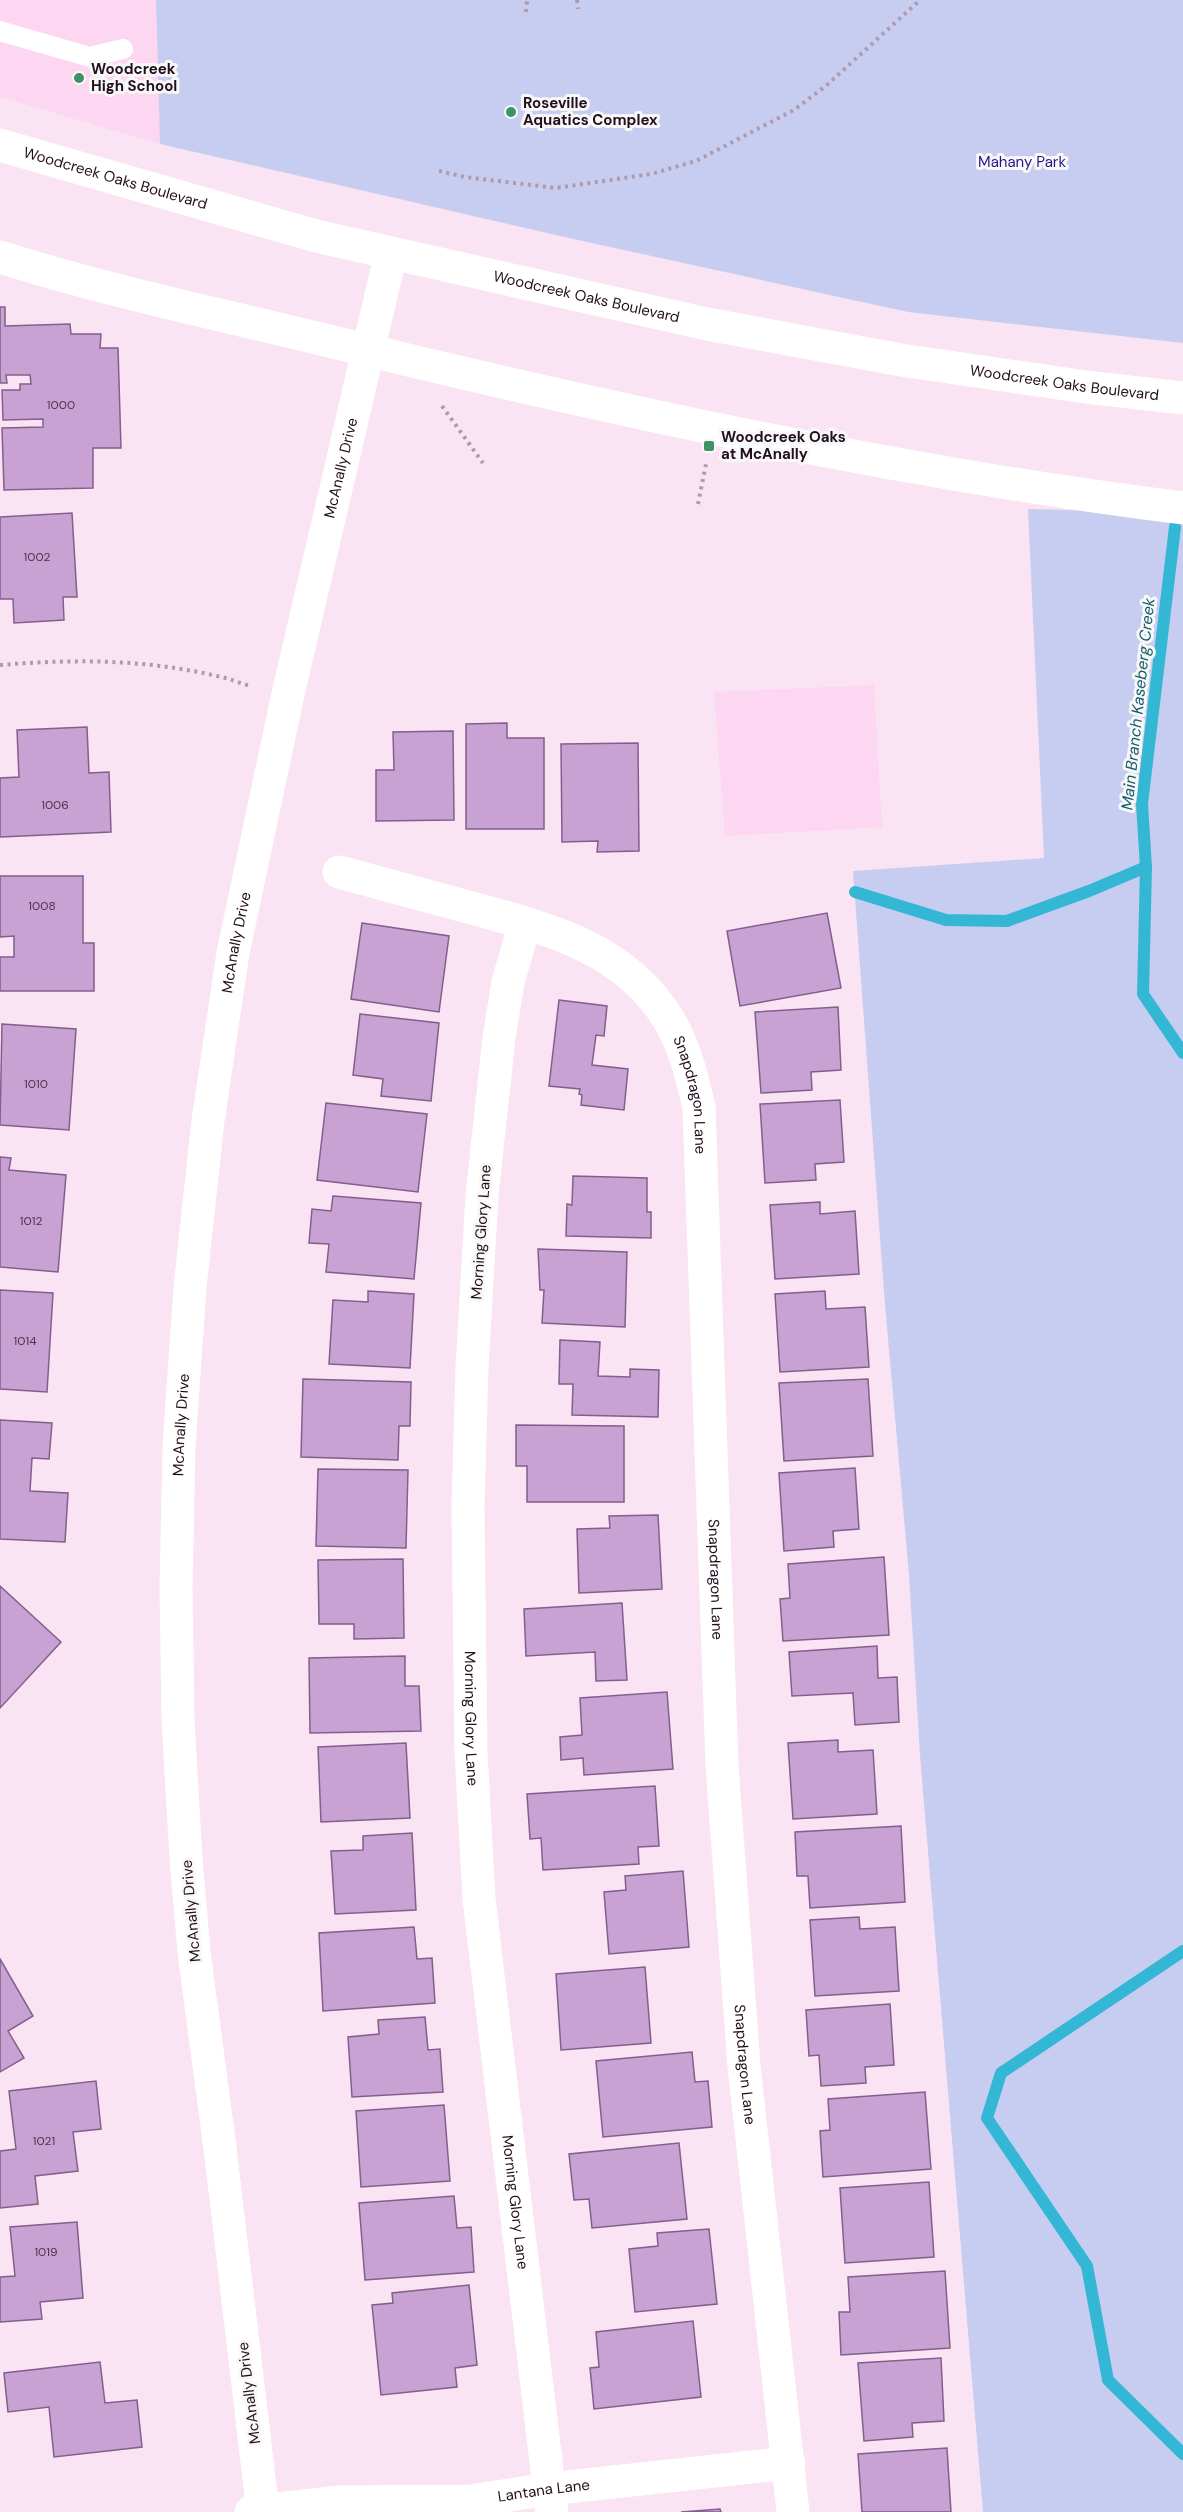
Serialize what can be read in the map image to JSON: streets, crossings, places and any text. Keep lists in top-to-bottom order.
{
  "streets": {
    "street": [
      "Woodcreek Oaks Boulevard",
      "McAnally Drive",
      "Snapdragon Lane",
      "Morning Glory Lane",
      "Lantana Lane"
    ]
  },
  "crossings": [
    ["Woodcreek Oaks Boulevard", "McAnally Drive"],
    ["McAnally Drive", "Lantana Lane"],
    ["Snapdragon Lane", "Morning Glory Lane"],
    ["Snapdragon Lane", "Lantana Lane"],
    ["Morning Glory Lane", "Lantana Lane"]
  ],
  "water": ["Main Branch Kaseberg Creek"],
  "parks": ["Mahany Park"],
  "places": {
    "other": ["Woodcreek High School", "Roseville Aquatics Complex"],
    "transit": ["Woodcreek Oaks at McAnally"]
  },
  "house_numbers": [
    "1000",
    "1002",
    "1006",
    "1008",
    "1010",
    "1012",
    "1014",
    "1021",
    "1019"
  ]
}
